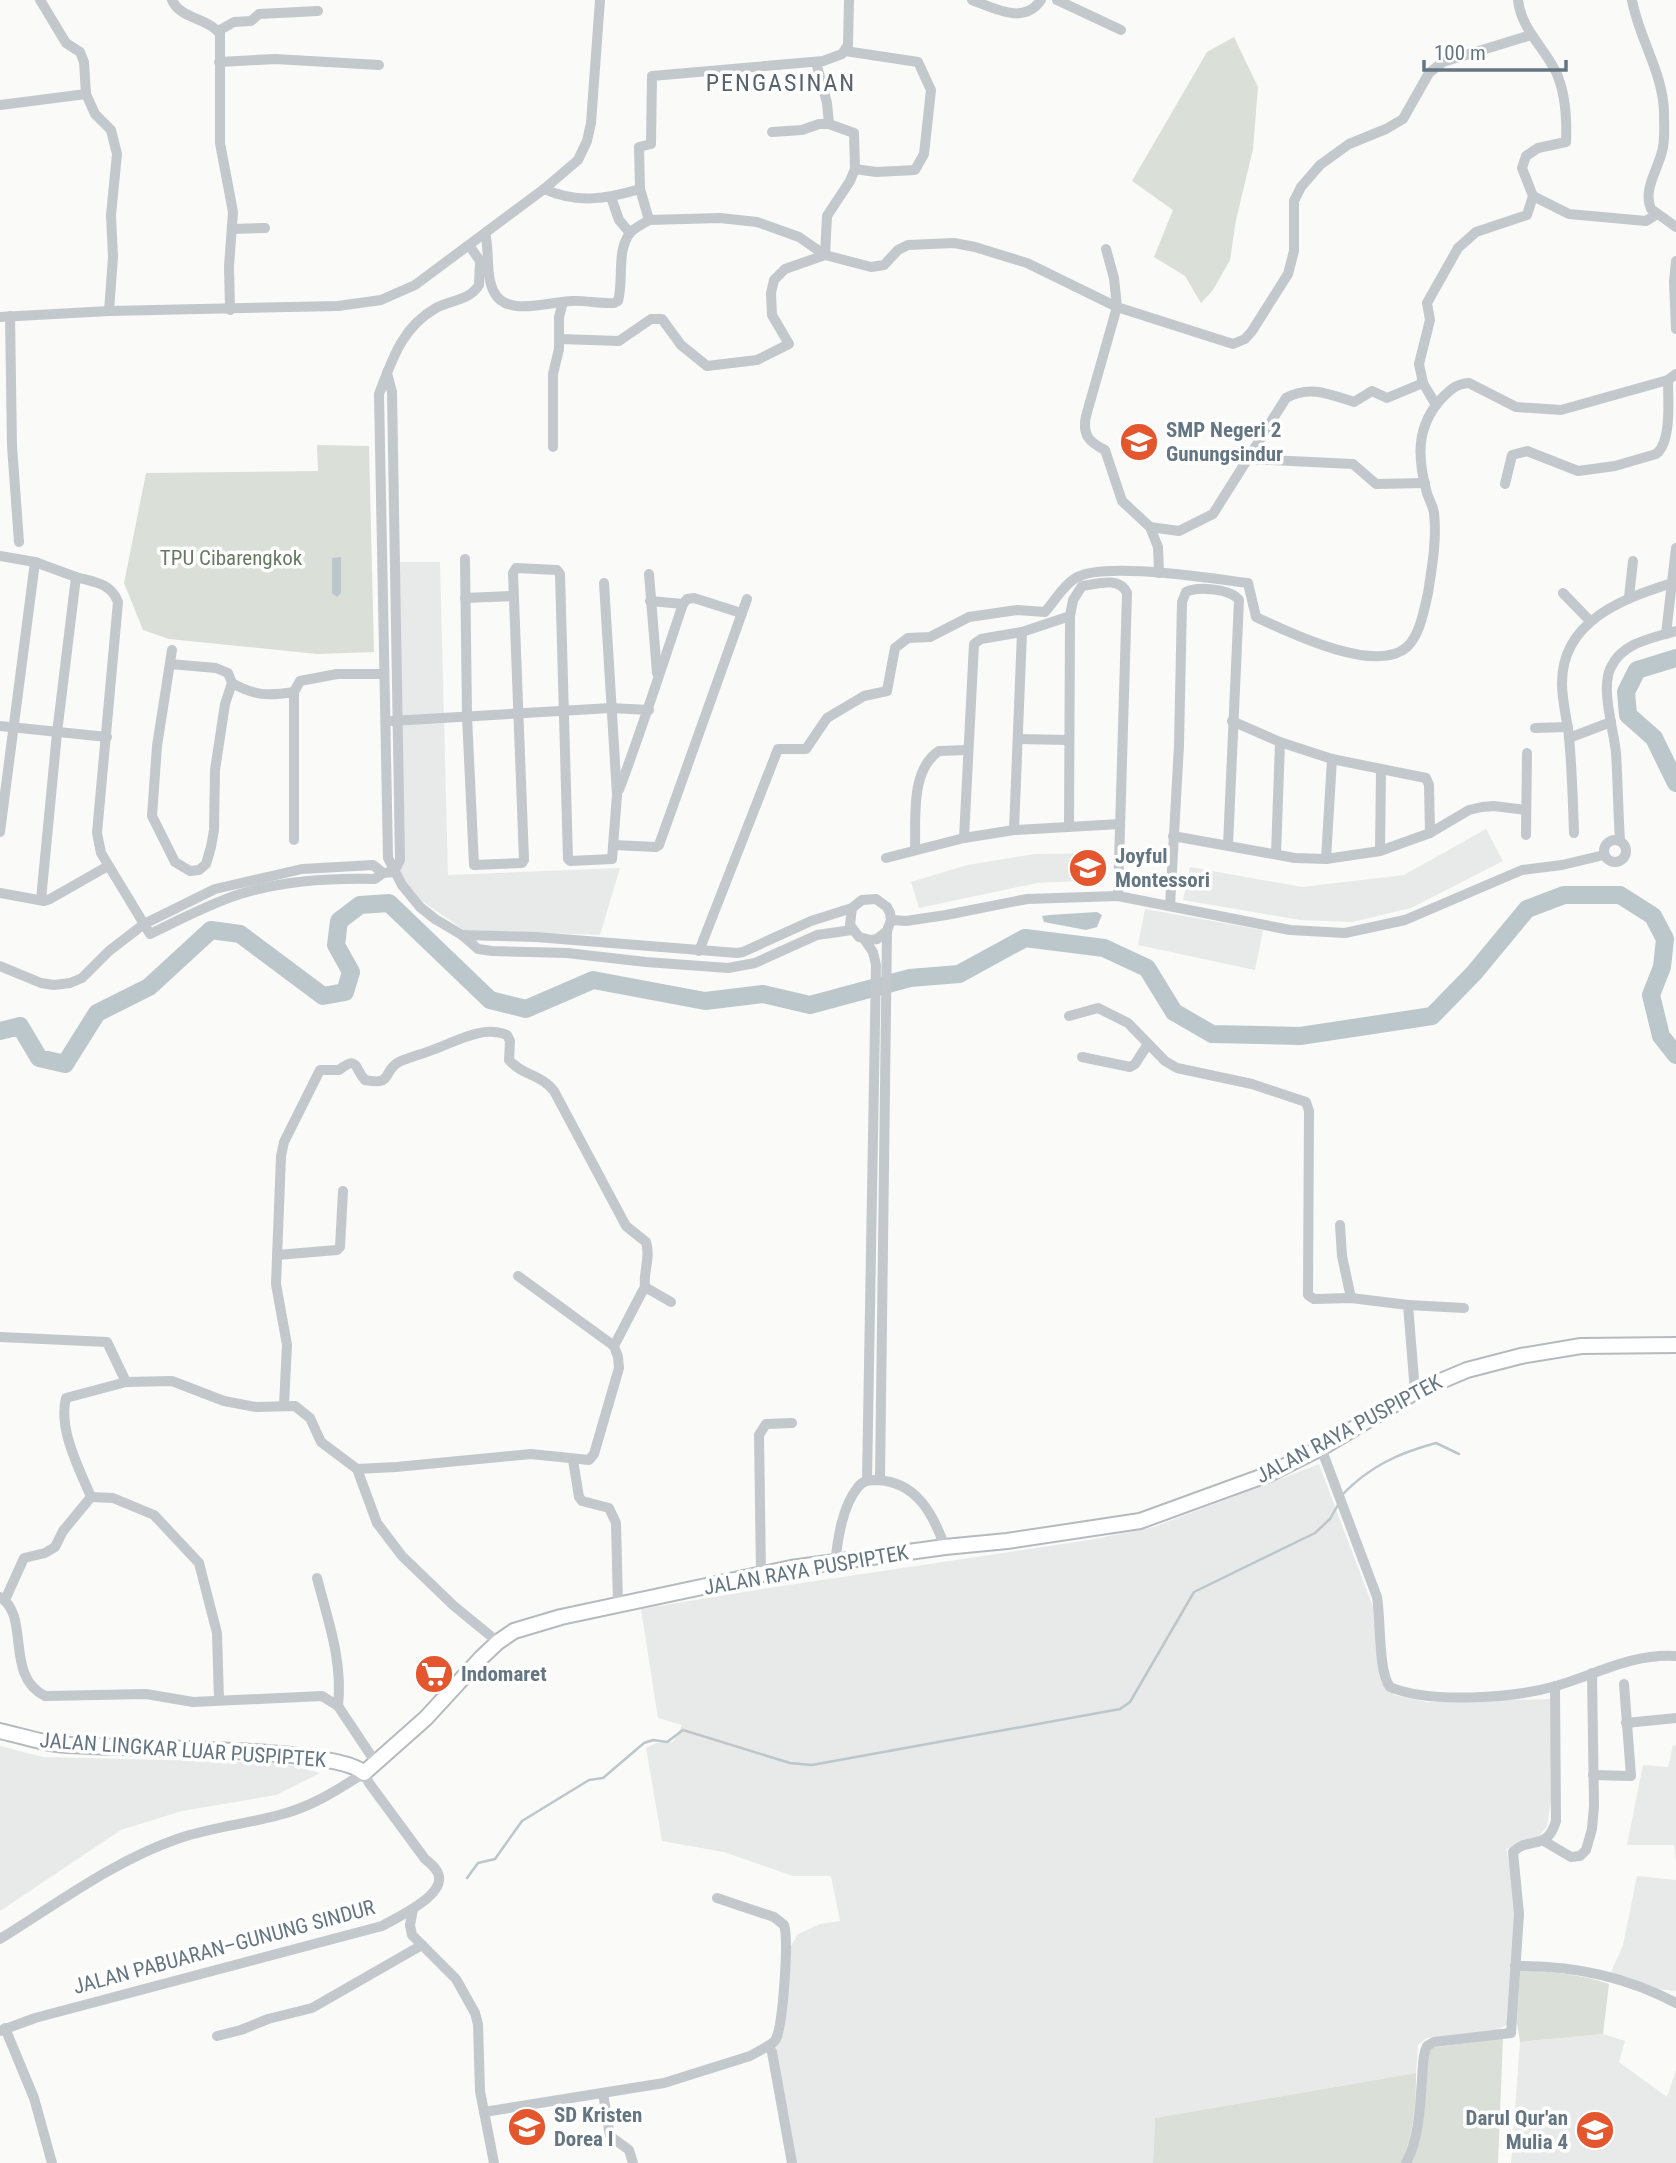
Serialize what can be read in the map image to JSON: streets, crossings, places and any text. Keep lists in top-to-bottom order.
{
  "streets": {
    "main road": ["JALAN RAYA PUSPIPTEK", "JALAN LINGKAR LUAR PUSPIPTEK"],
    "street": ["JALAN PABUARAN–GUNUNG SINDUR"]
  },
  "crossings": [
    ["JALAN RAYA PUSPIPTEK", "JALAN LINGKAR LUAR PUSPIPTEK"],
    ["JALAN RAYA PUSPIPTEK", "JALAN PABUARAN–GUNUNG SINDUR"],
    ["JALAN LINGKAR LUAR PUSPIPTEK", "JALAN PABUARAN–GUNUNG SINDUR"]
  ],
  "districts": ["PENGASINAN"],
  "parks": ["TPU Cibarengkok"],
  "places": {
    "school or university": [
      "SMP Negeri 2 Gunungsindur",
      "Joyful Montessori",
      "SD Kristen Dorea I",
      "Darul Qur'an Mulia 4"
    ],
    "supermarket": ["Indomaret"]
  },
  "scale_bar": "100 m"
}
